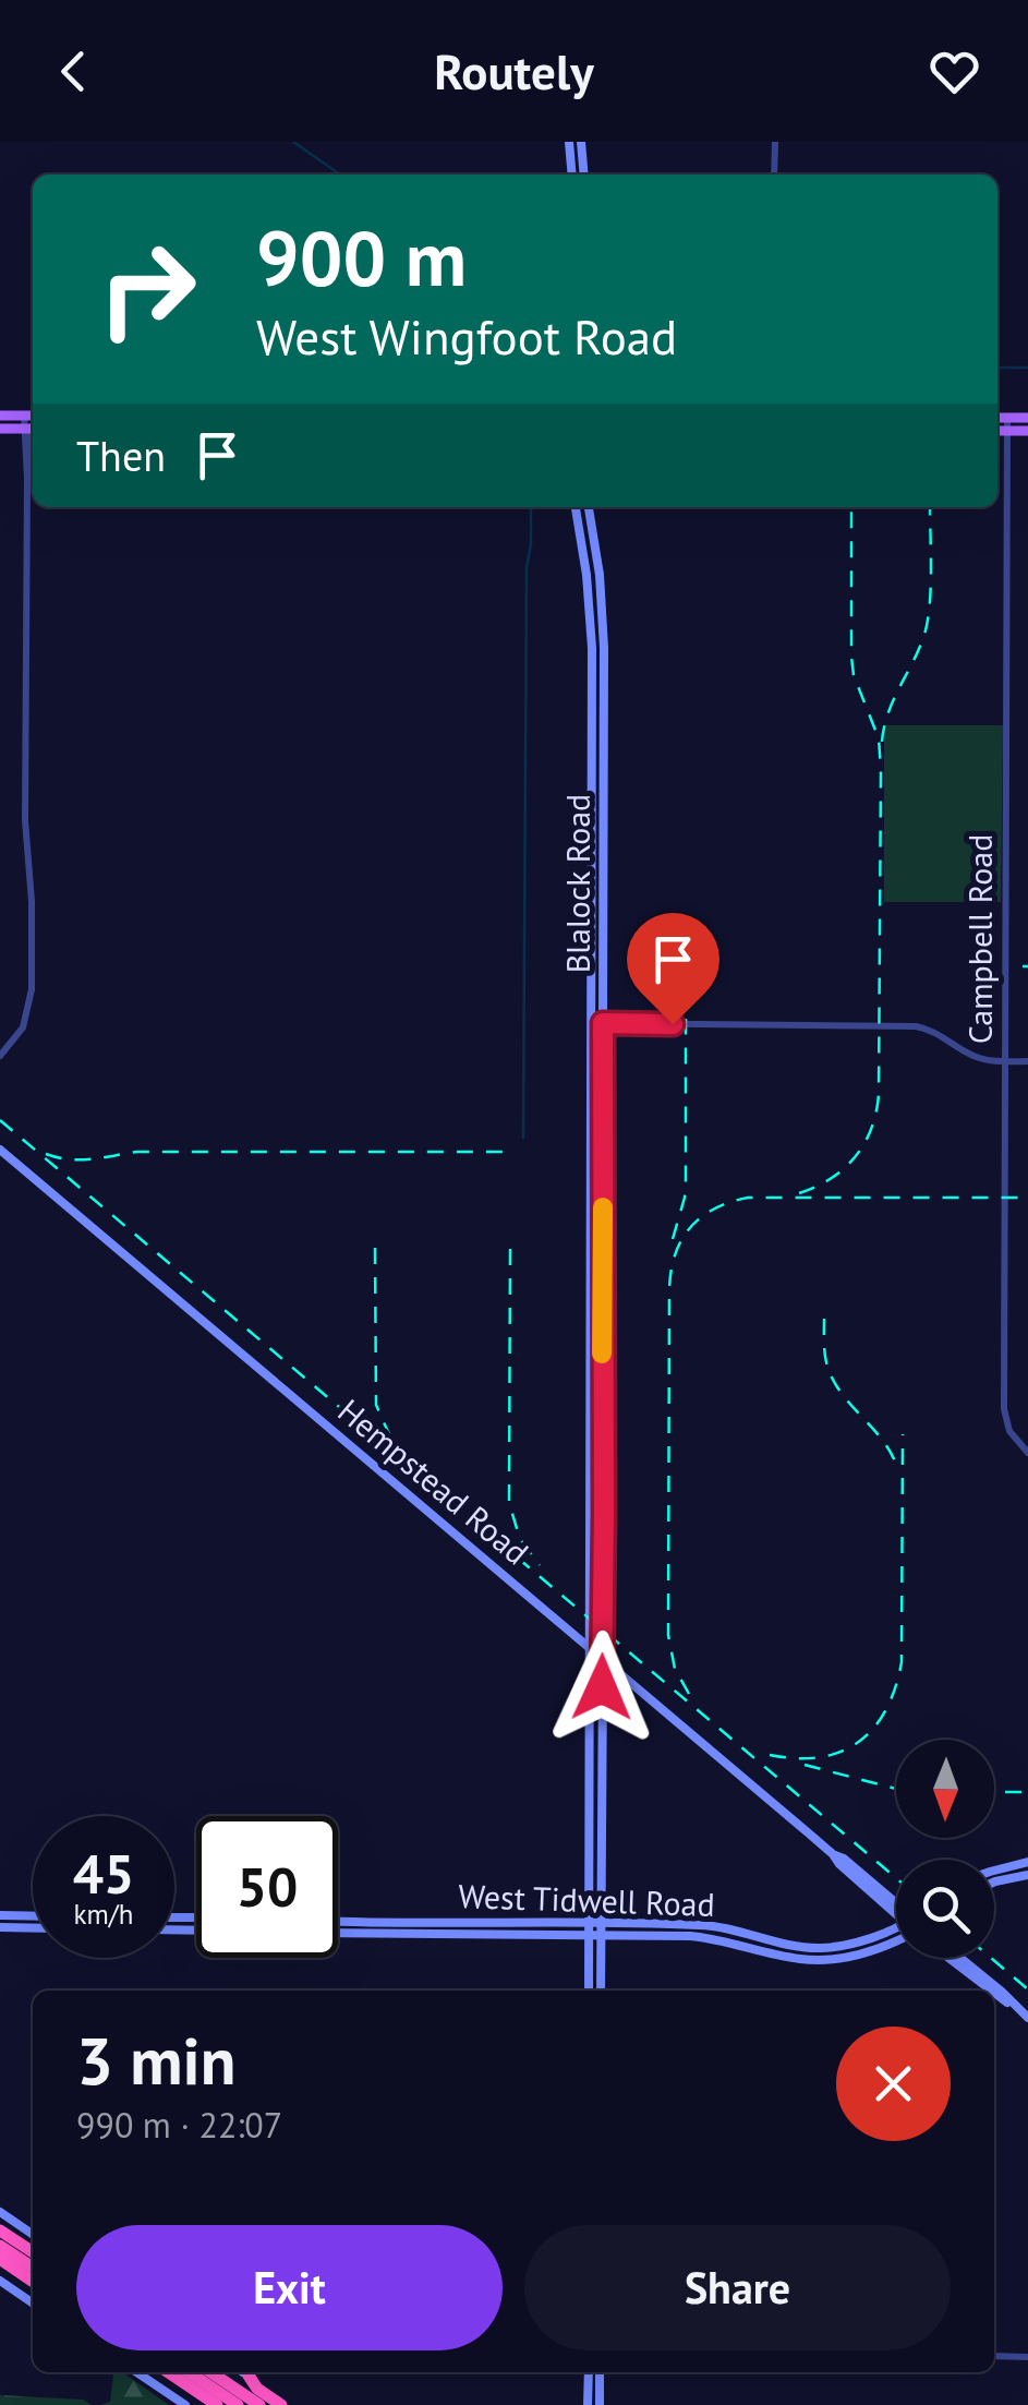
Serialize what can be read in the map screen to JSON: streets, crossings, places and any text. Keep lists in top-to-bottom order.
{
  "streets": {
    "main road": ["Blalock Road", "Hempstead Road", "West Tidwell Road"],
    "street": ["Campbell Road"]
  },
  "crossings": [
    ["Blalock Road", "Hempstead Road"],
    ["Blalock Road", "West Tidwell Road"]
  ],
  "north": "bottom",
  "page": {
    "header": "Routely",
    "turn": ["900 m", "West Wingfoot Road"],
    "then": "Then",
    "speed": "45 km/h",
    "limit": "50",
    "heading": ["3 min", "990 m · 22:07"],
    "buttons": ["Exit", "Share"]
  }
}
